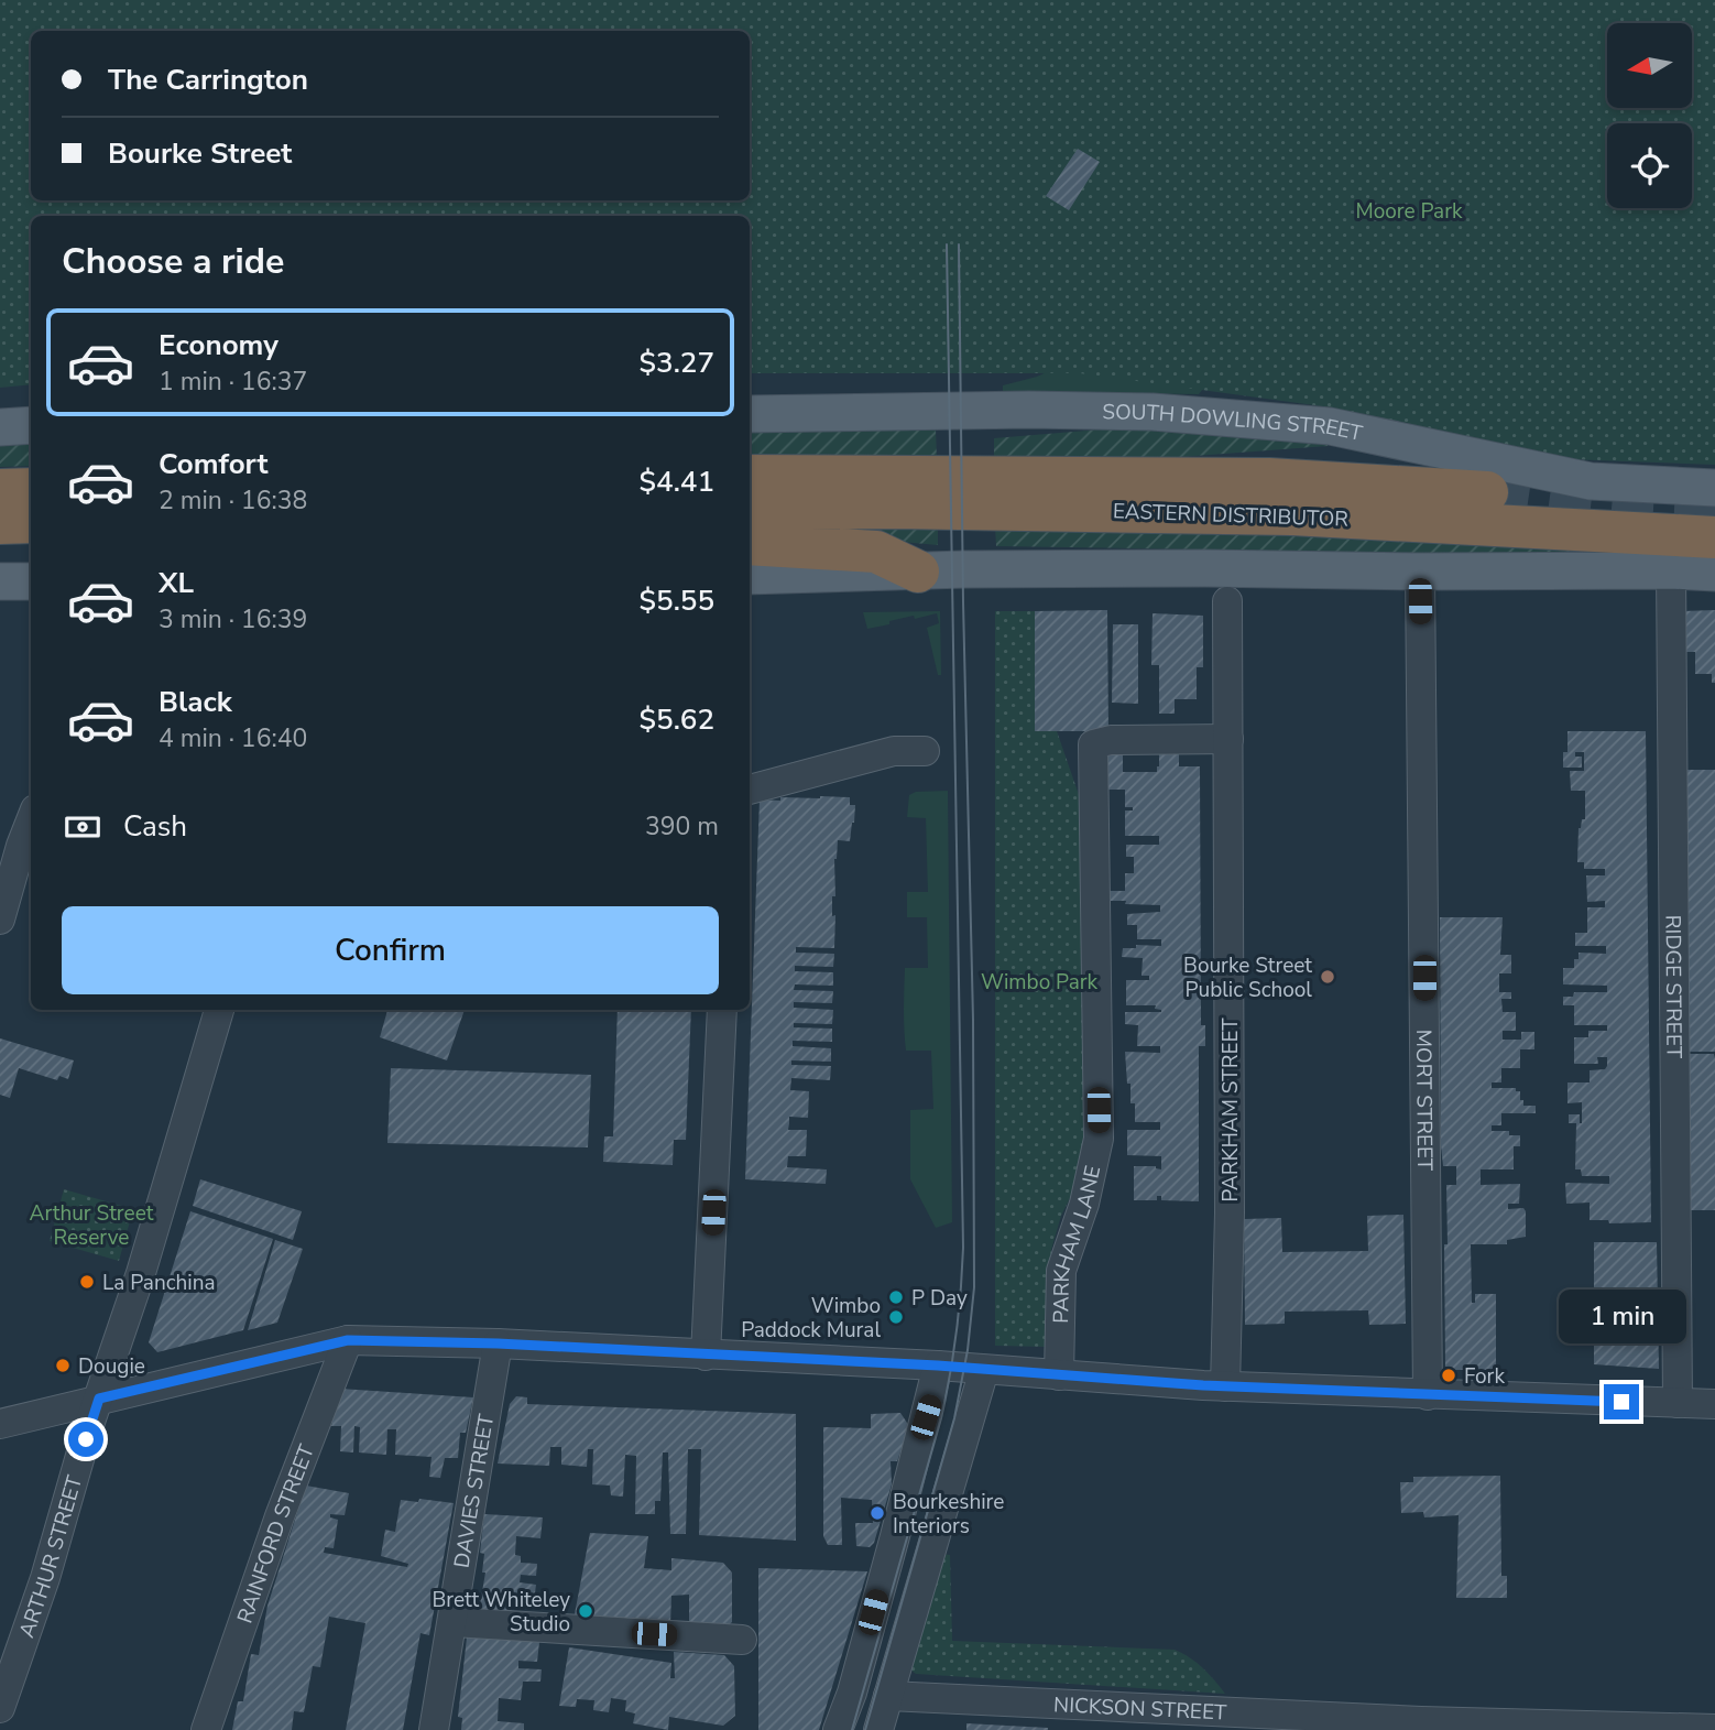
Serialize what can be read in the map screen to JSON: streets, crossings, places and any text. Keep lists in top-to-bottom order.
{
  "streets": {
    "highway": ["EASTERN DISTRIBUTOR"],
    "main road": ["SOUTH DOWLING STREET"],
    "street": [
      "RIDGE STREET",
      "MORT STREET",
      "PARKHAM STREET",
      "PARKHAM LANE",
      "DAVIES STREET",
      "RAINFORD STREET",
      "ARTHUR STREET",
      "NICKSON STREET"
    ]
  },
  "crossings": [
    ["PARKHAM STREET", "PARKHAM LANE"]
  ],
  "parks": ["Moore Park", "Wimbo Park", "Arthur Street Reserve"],
  "places": [
    "Bourke Street Public School",
    "La Panchina",
    "P Day",
    "Wimbo Paddock Mural",
    "Dougie",
    "Fork",
    "Bourkeshire Interiors",
    "Brett Whiteley Studio"
  ],
  "north": "left",
  "page": {
    "banner": ["The Carrington", "Bourke Street"],
    "heading": "Choose a ride",
    "list": [
      {
        "name": "Economy",
        "note": "1 min · 16:37",
        "value": "$3.27"
      },
      {
        "name": "Comfort",
        "note": "2 min · 16:38",
        "value": "$4.41"
      },
      {
        "name": "XL",
        "note": "3 min · 16:39",
        "value": "$5.55"
      },
      {
        "name": "Black",
        "note": "4 min · 16:40",
        "value": "$5.62"
      }
    ],
    "pay": ["Cash", "390 m"],
    "buttons": "Confirm",
    "bubble": "1 min"
  }
}
